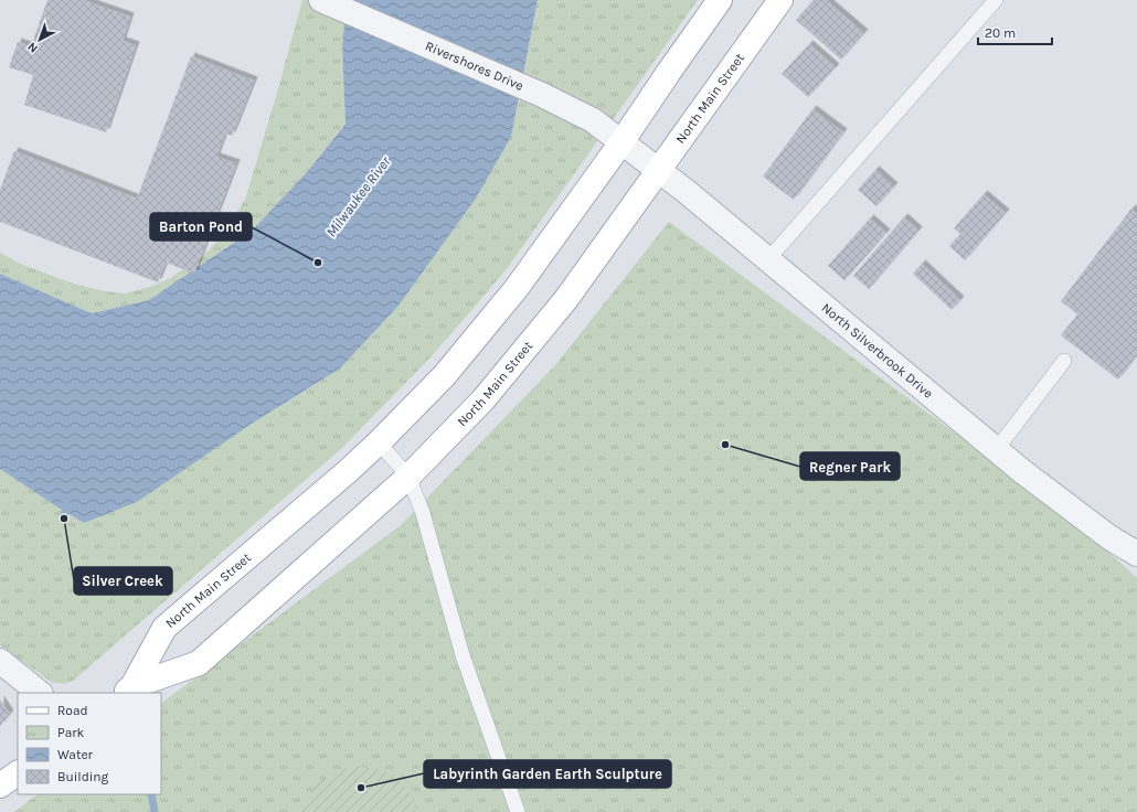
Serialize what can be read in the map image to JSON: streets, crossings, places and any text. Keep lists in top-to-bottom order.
{
  "streets": {
    "main road": ["North Main Street"],
    "street": ["Rivershores Drive", "North Silverbrook Drive"]
  },
  "crossings": [
    ["Rivershores Drive", "North Main Street"],
    ["Rivershores Drive", "North Silverbrook Drive"],
    ["North Main Street", "North Silverbrook Drive"]
  ],
  "water": ["Milwaukee River"],
  "places": [
    "Barton Pond",
    "Regner Park",
    "Silver Creek",
    "Labyrinth Garden Earth Sculpture"
  ],
  "legend": [
    "Road",
    "Park",
    "Water",
    "Building"
  ],
  "scale_bar": "20 m",
  "north": "bottom left"
}
